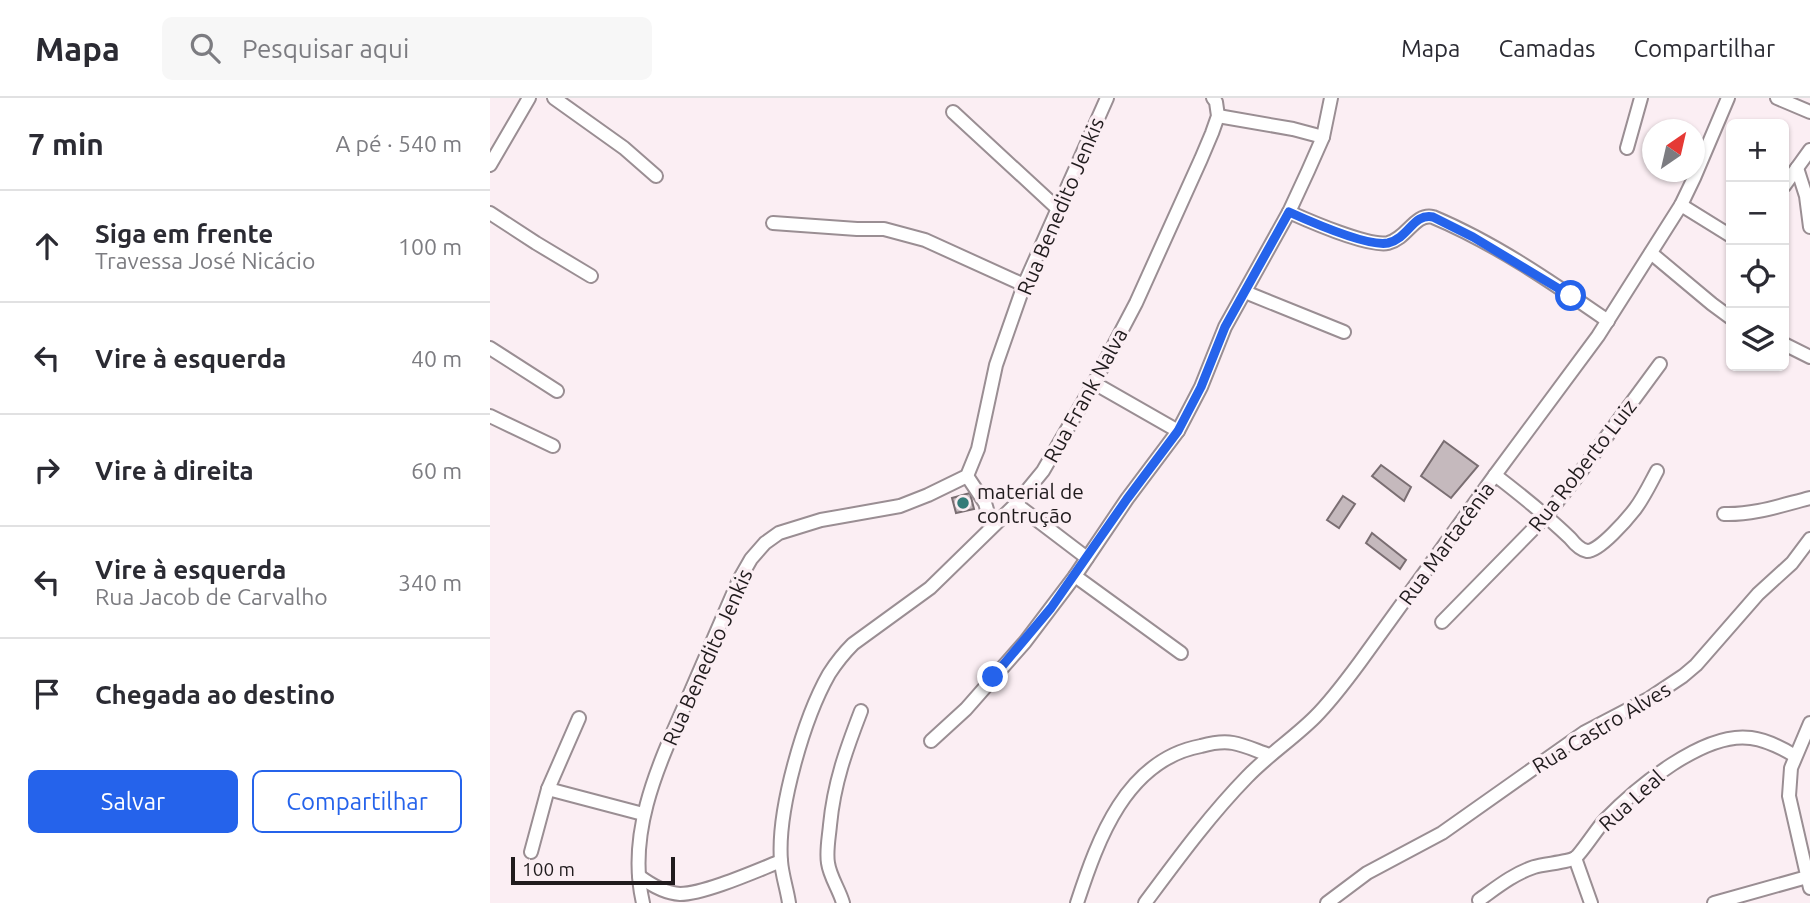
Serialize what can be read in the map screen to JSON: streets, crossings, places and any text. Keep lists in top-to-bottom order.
{
  "streets": {
    "street": [
      "Rua Benedito Jenkis",
      "Rua Frank Nalva",
      "Rua Roberto Luiz",
      "Rua Martacênia",
      "Rua Castro Alves",
      "Rua Leal"
    ]
  },
  "places": ["material de contrução"],
  "scale_bar": "100 m",
  "north": "top right",
  "page": {
    "header": "Mapa",
    "search": "Pesquisar aqui",
    "nav": ["Mapa", "Camadas", "Compartilhar"],
    "heading": ["7 min", "A pé · 540 m"],
    "map_buttons": ["+", "−"],
    "list": [
      ["Siga em frente", "Travessa José Nicácio", "100 m"],
      ["Vire à esquerda", "40 m"],
      ["Vire à direita", "60 m"],
      ["Vire à esquerda", "Rua Jacob de Carvalho", "340 m"],
      "Chegada ao destino"
    ],
    "buttons": ["Salvar", "Compartilhar"],
    "scale": "100 m"
  }
}
